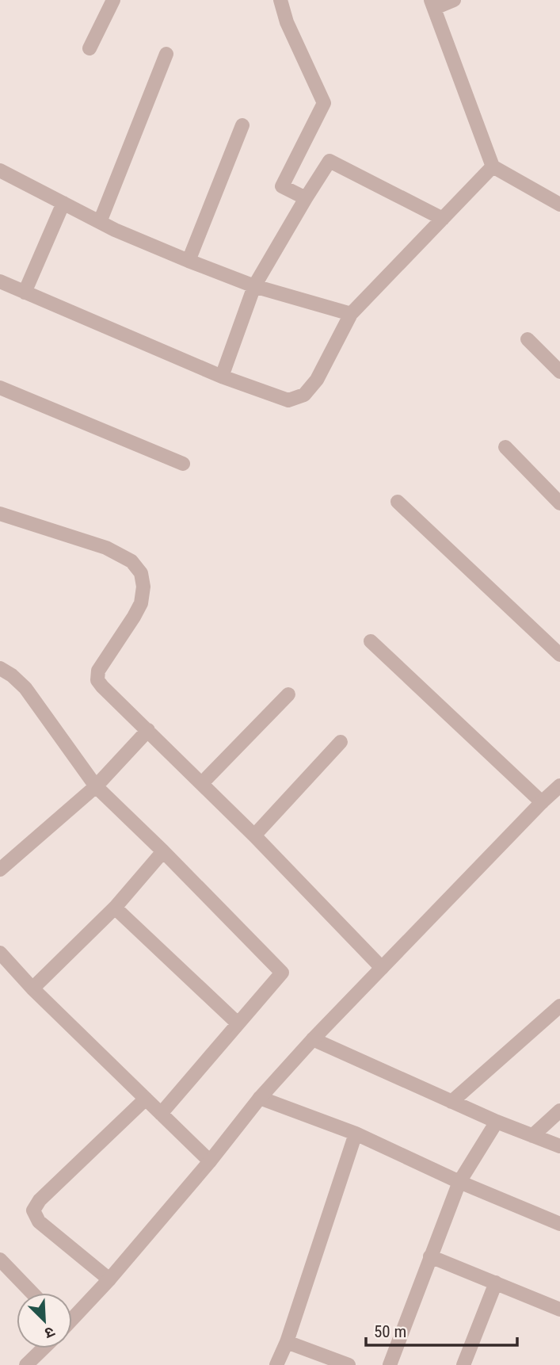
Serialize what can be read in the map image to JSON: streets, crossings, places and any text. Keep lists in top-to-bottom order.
{
  "scale_bar": "50 m",
  "north": "bottom right"
}
